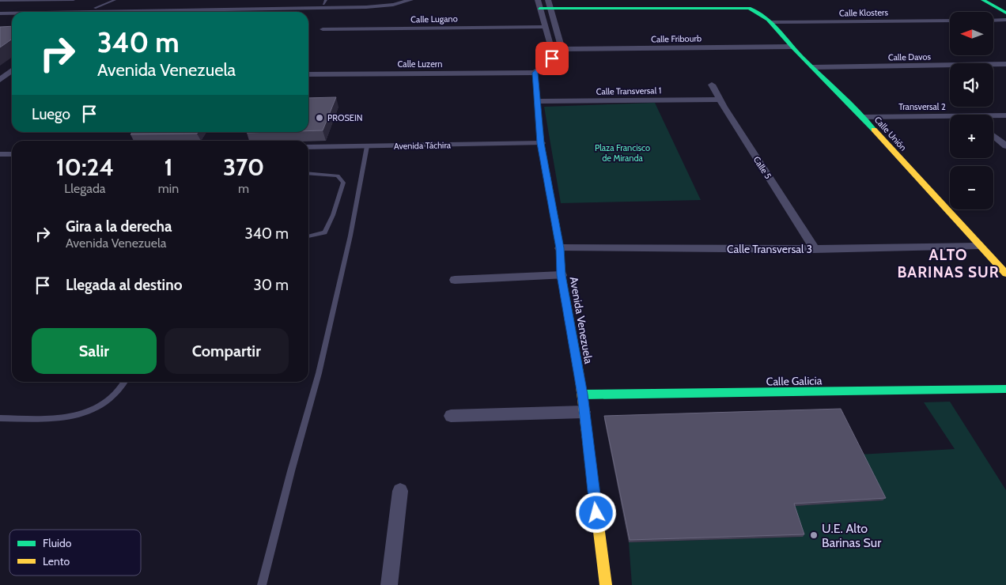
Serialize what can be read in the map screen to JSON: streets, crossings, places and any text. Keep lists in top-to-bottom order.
{
  "streets": {
    "street": [
      "Calle Klosters",
      "Calle Lugano",
      "Calle Fribourb",
      "Calle Davos",
      "Calle Luzern",
      "Calle Transversal 1",
      "Transversal 2",
      "Calle Unión",
      "Avenida Táchira",
      "Calle 5",
      "Calle Transversal 3",
      "Avenida Venezuela",
      "Calle Galicia"
    ]
  },
  "crossings": [
    ["Calle Klosters", "Calle Unión"],
    ["Calle Fribourb", "Calle Unión"],
    ["Calle Davos", "Calle Unión"],
    ["Calle Luzern", "Avenida Venezuela"],
    ["Calle Transversal 1", "Calle 5"],
    ["Calle Transversal 1", "Avenida Venezuela"],
    ["Transversal 2", "Calle Unión"],
    ["Calle Unión", "Calle Transversal 3"],
    ["Avenida Táchira", "Avenida Venezuela"],
    ["Calle 5", "Calle Transversal 3"],
    ["Calle Transversal 3", "Avenida Venezuela"],
    ["Avenida Venezuela", "Calle Galicia"]
  ],
  "districts": ["ALTO BARINAS SUR"],
  "parks": ["Plaza Francisco de Miranda"],
  "places": ["PROSEIN", "U.E. Alto Barinas Sur"],
  "legend": ["Fluido", "Lento"],
  "north": "left",
  "page": {
    "map_buttons": ["+", "−"],
    "turn": ["340 m", "Avenida Venezuela"],
    "then": "Luego",
    "eta": [
      "10:24",
      "Llegada",
      "1",
      "min",
      "370",
      "m"
    ],
    "list": [
      {
        "name": "Gira a la derecha",
        "note": "Avenida Venezuela",
        "value": "340 m"
      },
      {
        "name": "Llegada al destino",
        "value": "30 m"
      }
    ],
    "buttons": ["Salir", "Compartir"]
  }
}
